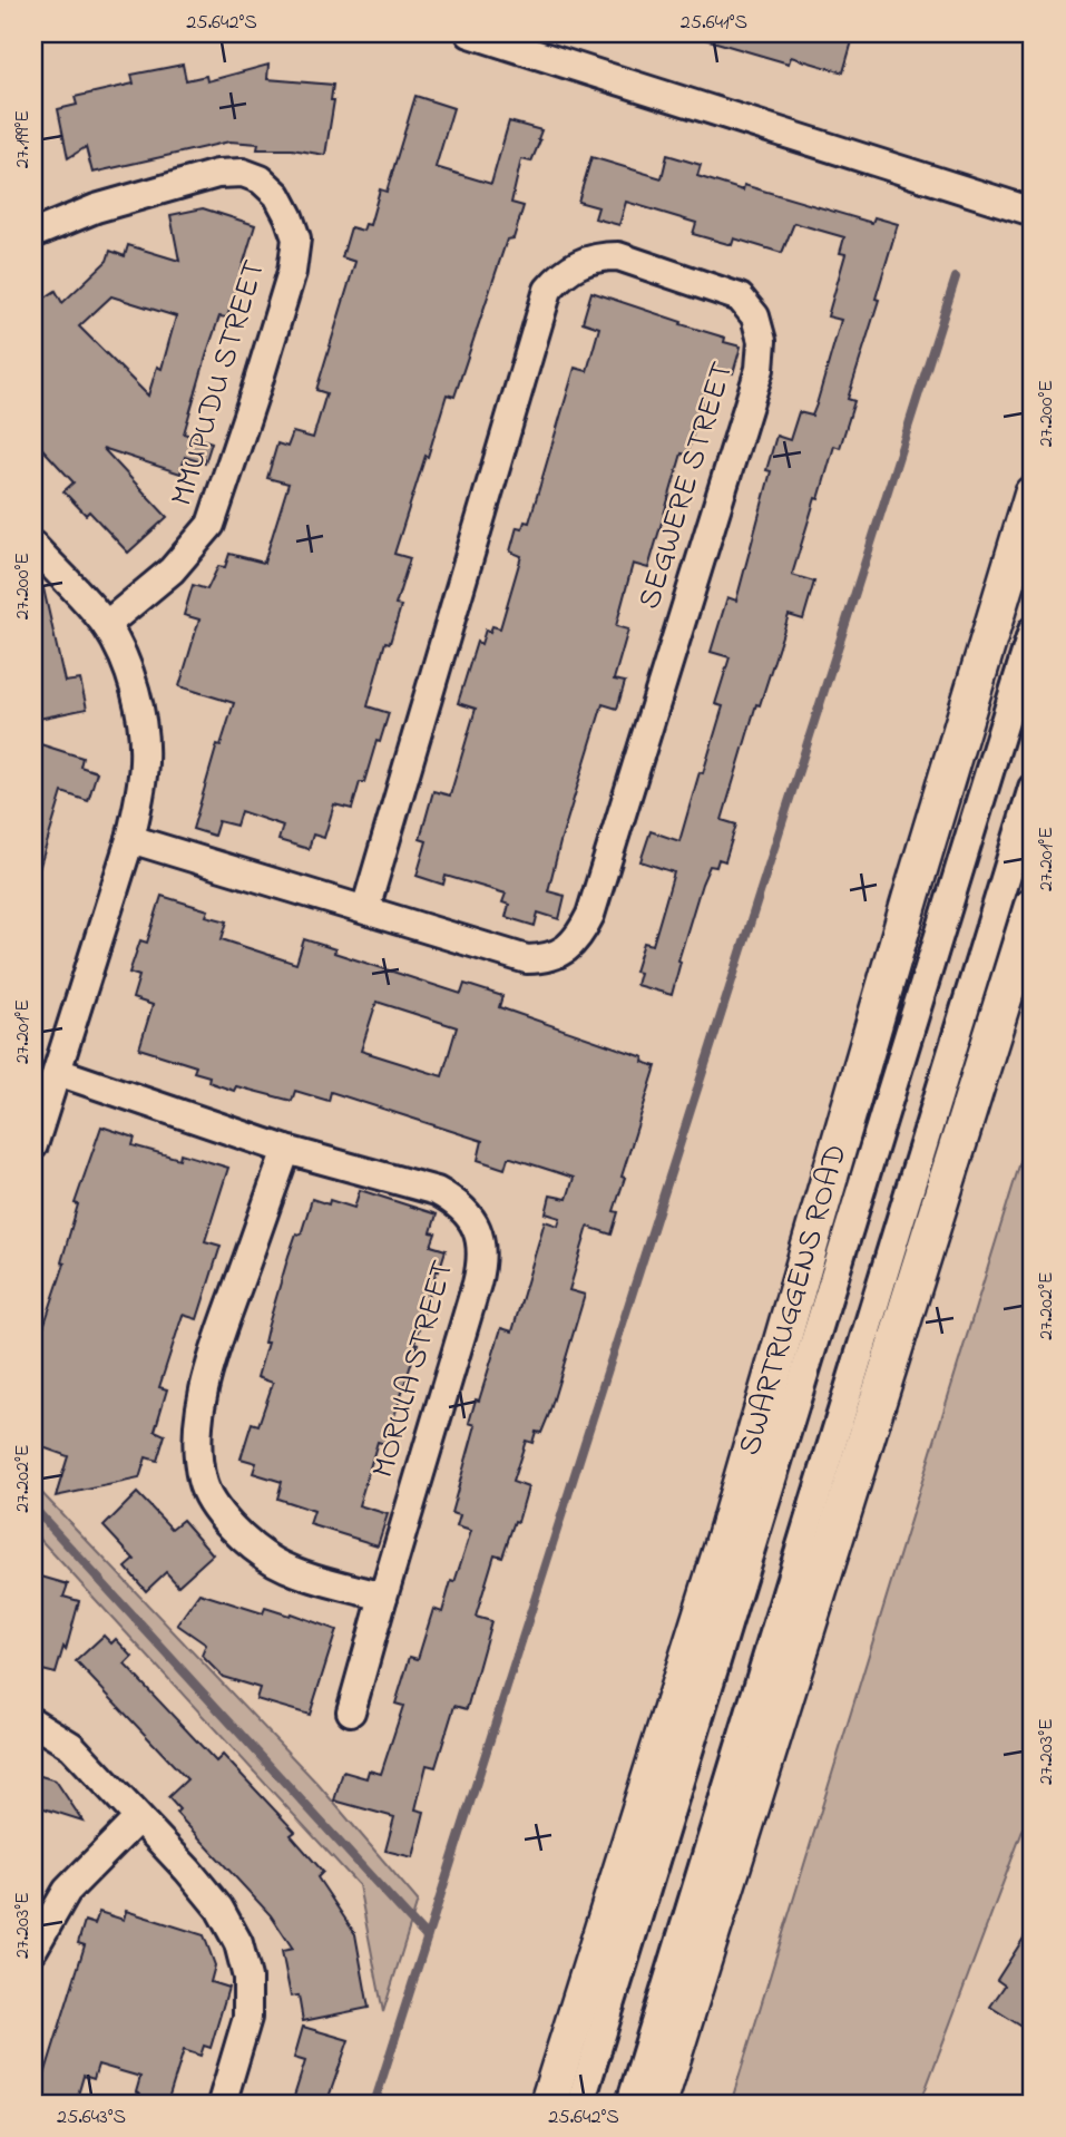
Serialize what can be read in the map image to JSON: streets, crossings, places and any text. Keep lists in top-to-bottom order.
{
  "streets": {
    "main road": ["SWARTRUGGENS ROAD"],
    "street": ["MMUPUDU STREET", "SEGWERE STREET", "MORULA STREET"]
  },
  "coordinates": [
    "25.642°S",
    "25.641°S",
    "27.199°E",
    "27.200°E",
    "27.201°E",
    "27.202°E",
    "27.203°E",
    "25.643°S"
  ]
}
